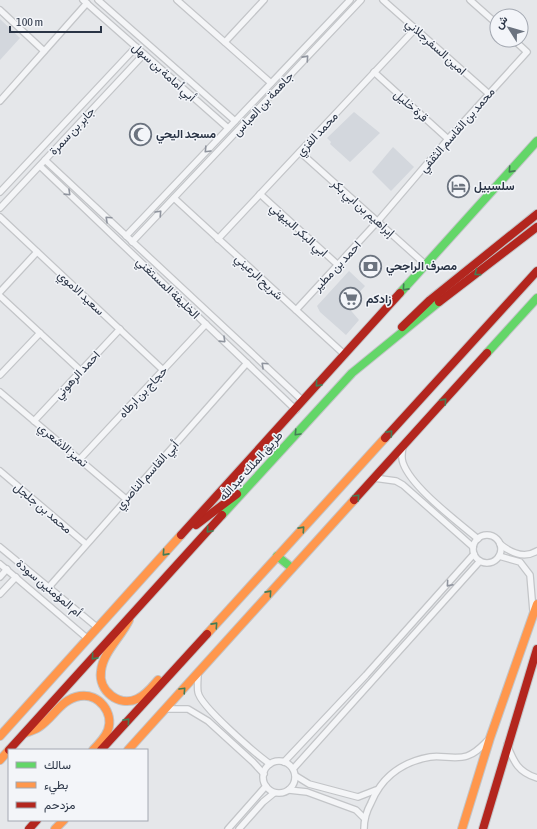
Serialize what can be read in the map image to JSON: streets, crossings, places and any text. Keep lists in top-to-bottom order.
{
  "streets": {
    "main road": ["طريق الملك عبدالله"],
    "street": [
      "امين السفرجلاني",
      "أبي أمامة بن سهل",
      "جاهمة بن العباس",
      "قرة خليل",
      "محمد بن القاسم الثقفي",
      "جابر بن سمرة",
      "محمد الفزي",
      "إبراهيم بن ابي بكر",
      "ابي البكر البيهني",
      "احمد بن مطير",
      "شريح الرعيني",
      "الخليفة المستغني",
      "سعيد الاموي",
      "احمد الرهوني",
      "حجاج بن ارطاه",
      "تميز الاشعري",
      "أبي القاسم الناصري",
      "محمد بن جلجل",
      "أم المؤمنين سودة"
    ]
  },
  "crossings": [
    ["امين السفرجلاني", "محمد بن القاسم الثقفي"],
    ["امين السفرجلاني", "محمد الفزي"],
    ["أبي أمامة بن سهل", "جاهمة بن العباس"],
    ["أبي أمامة بن سهل", "جابر بن سمرة"],
    ["جاهمة بن العباس", "شريح الرعيني"],
    ["جاهمة بن العباس", "الخليفة المستغني"],
    ["قرة خليل", "محمد بن القاسم الثقفي"],
    ["قرة خليل", "محمد الفزي"],
    ["محمد بن القاسم الثقفي", "إبراهيم بن ابي بكر"],
    ["محمد بن القاسم الثقفي", "احمد بن مطير"],
    ["جابر بن سمرة", "الخليفة المستغني"],
    ["محمد الفزي", "إبراهيم بن ابي بكر"],
    ["محمد الفزي", "ابي البكر البيهني"],
    ["محمد الفزي", "شريح الرعيني"],
    ["إبراهيم بن ابي بكر", "احمد بن مطير"],
    ["ابي البكر البيهني", "احمد بن مطير"],
    ["احمد بن مطير", "شريح الرعيني"],
    ["الخليفة المستغني", "حجاج بن ارطاه"],
    ["الخليفة المستغني", "أبي القاسم الناصري"],
    ["سعيد الاموي", "احمد الرهوني"],
    ["سعيد الاموي", "حجاج بن ارطاه"],
    ["احمد الرهوني", "تميز الاشعري"],
    ["حجاج بن ارطاه", "تميز الاشعري"],
    ["تميز الاشعري", "أبي القاسم الناصري"],
    ["أبي القاسم الناصري", "محمد بن جلجل"],
    ["أبي القاسم الناصري", "أم المؤمنين سودة"]
  ],
  "places": {
    "mosque": ["مسجد اليحي"],
    "hotel": ["سلسبيل"],
    "bank": ["مصرف الراجحي"],
    "supermarket": ["زادكم"]
  },
  "legend": ["سالك", "بطيء", "مزدحم"],
  "scale_bar": "100 m",
  "north": "top left"
}
